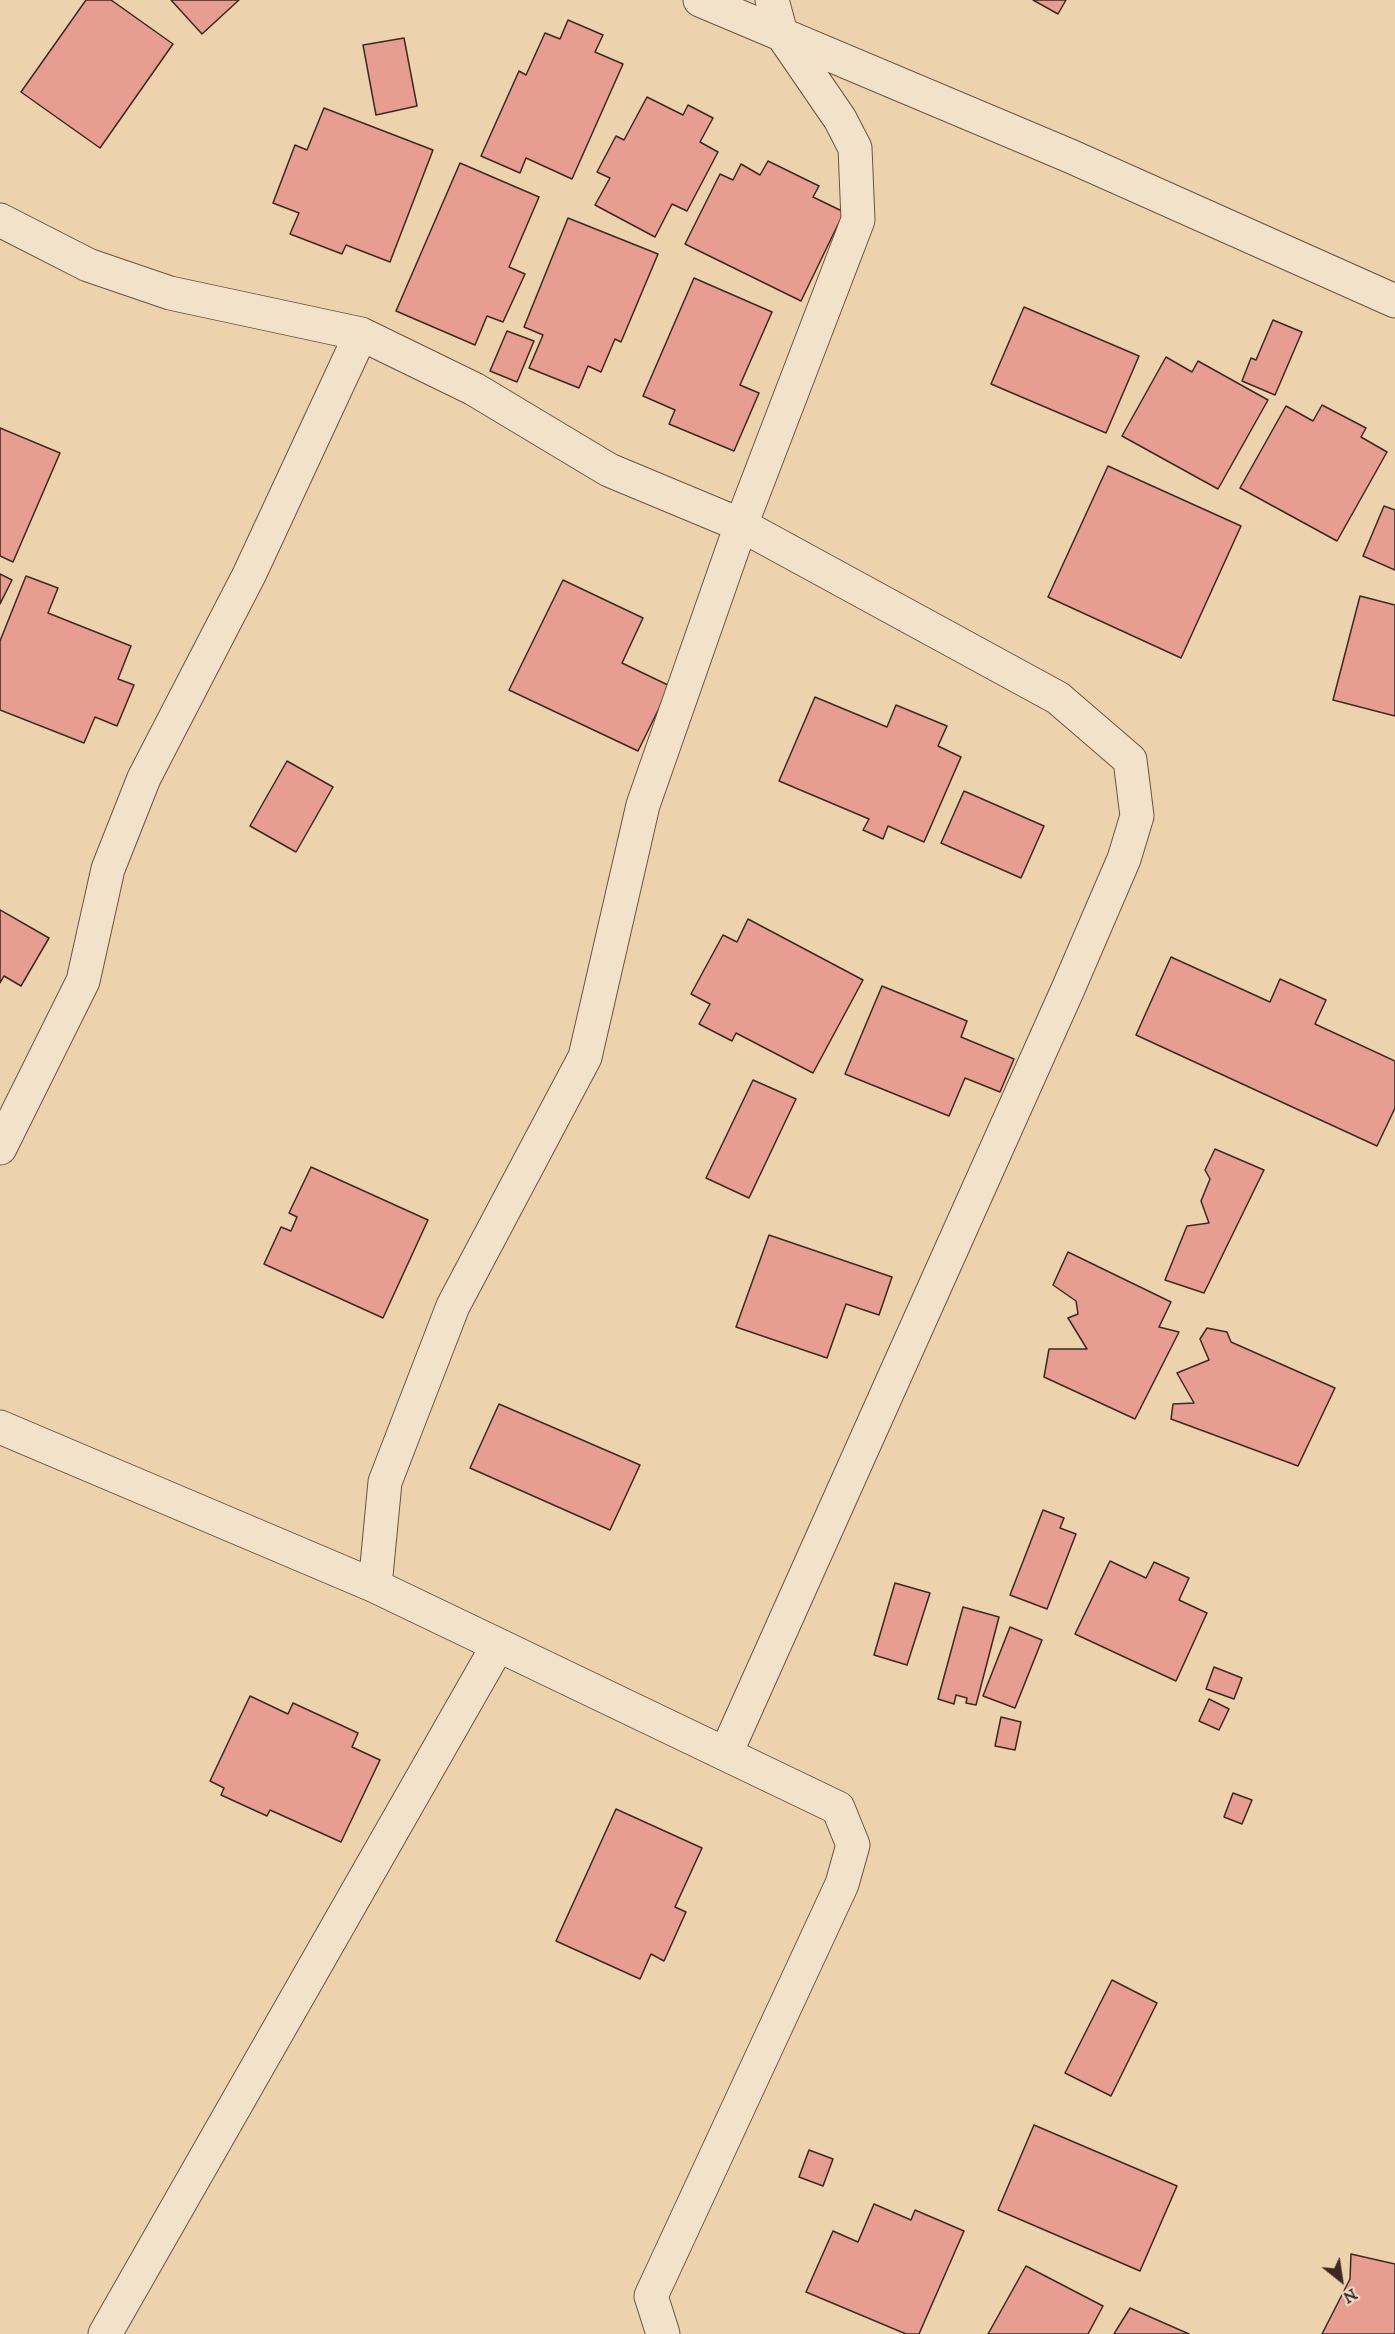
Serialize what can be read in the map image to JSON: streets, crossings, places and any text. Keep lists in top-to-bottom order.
{
  "north": "bottom right"
}
